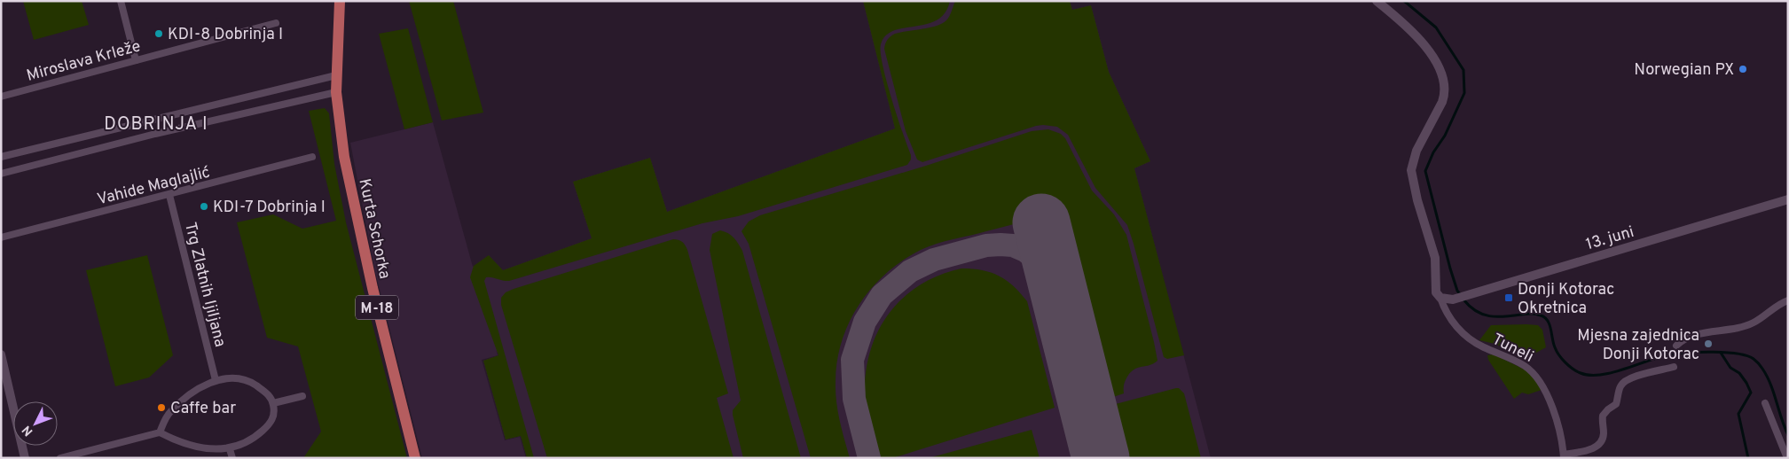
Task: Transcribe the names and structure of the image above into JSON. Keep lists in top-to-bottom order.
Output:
{
  "streets": {
    "main road": ["Kurta Schorka", "M-18"],
    "street": [
      "Miroslava Krleže",
      "Vahide Maglajlić",
      "13. juni",
      "Trg Zlatnih ljiljana",
      "Tuneli"
    ]
  },
  "crossings": [
    ["Vahide Maglajlić", "Trg Zlatnih ljiljana"],
    ["13. juni", "Tuneli"]
  ],
  "districts": ["DOBRINJA I"],
  "places": {
    "other": [
      "KDI-8 Dobrinja I",
      "Norwegian PX",
      "KDI-7 Dobrinja I",
      "Mjesna zajednica Donji Kotorac",
      "Caffe bar"
    ],
    "transit": ["Donji Kotorac Okretnica"]
  },
  "north": "bottom left"
}
